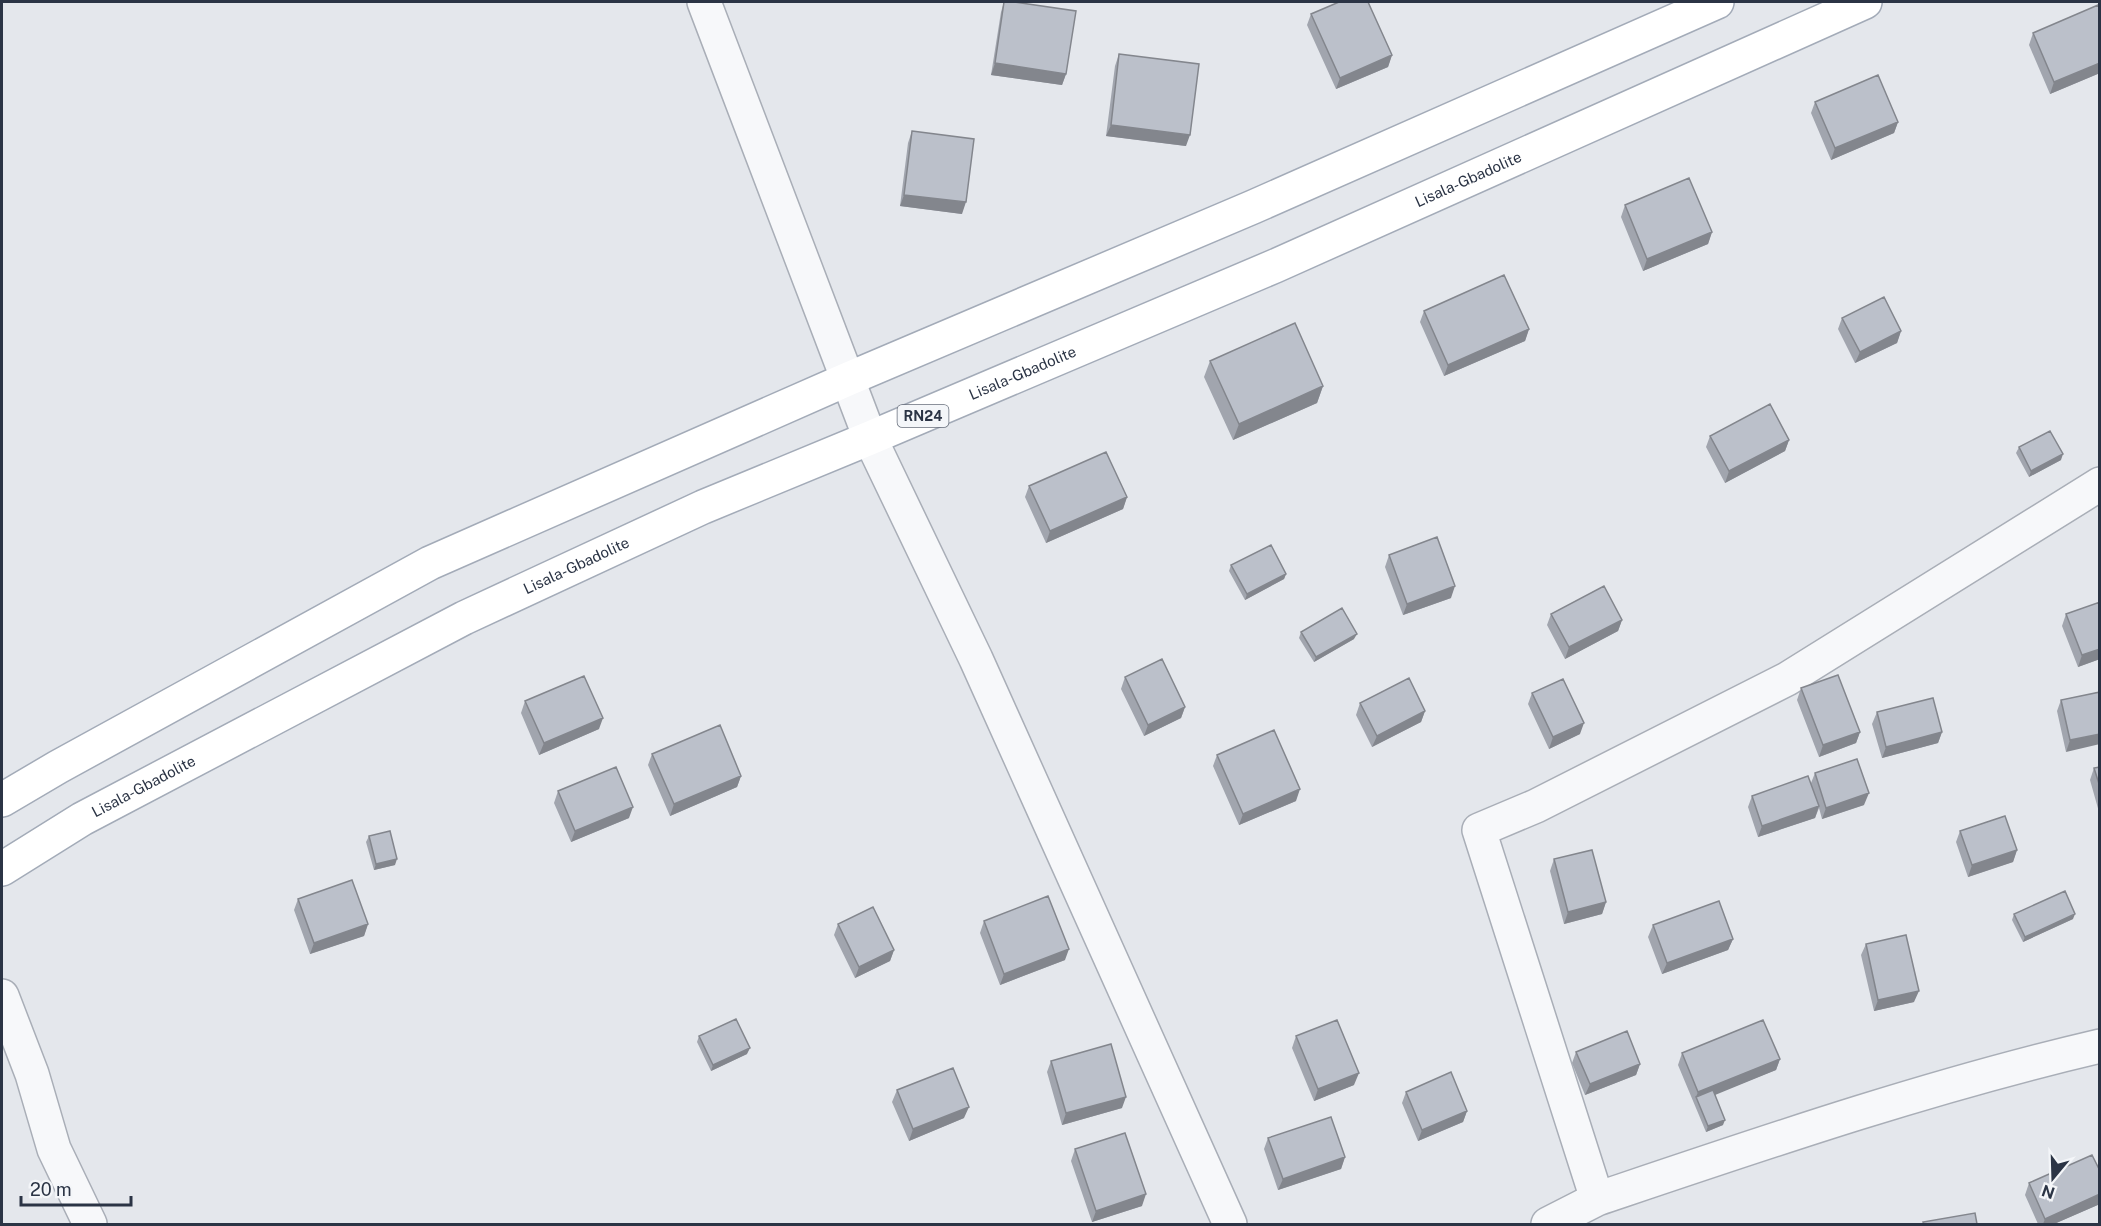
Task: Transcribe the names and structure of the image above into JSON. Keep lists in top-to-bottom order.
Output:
{
  "streets": {
    "main road": ["Lisala-Gbadolite", "RN24"]
  },
  "scale_bar": "20 m",
  "north": "bottom"
}
